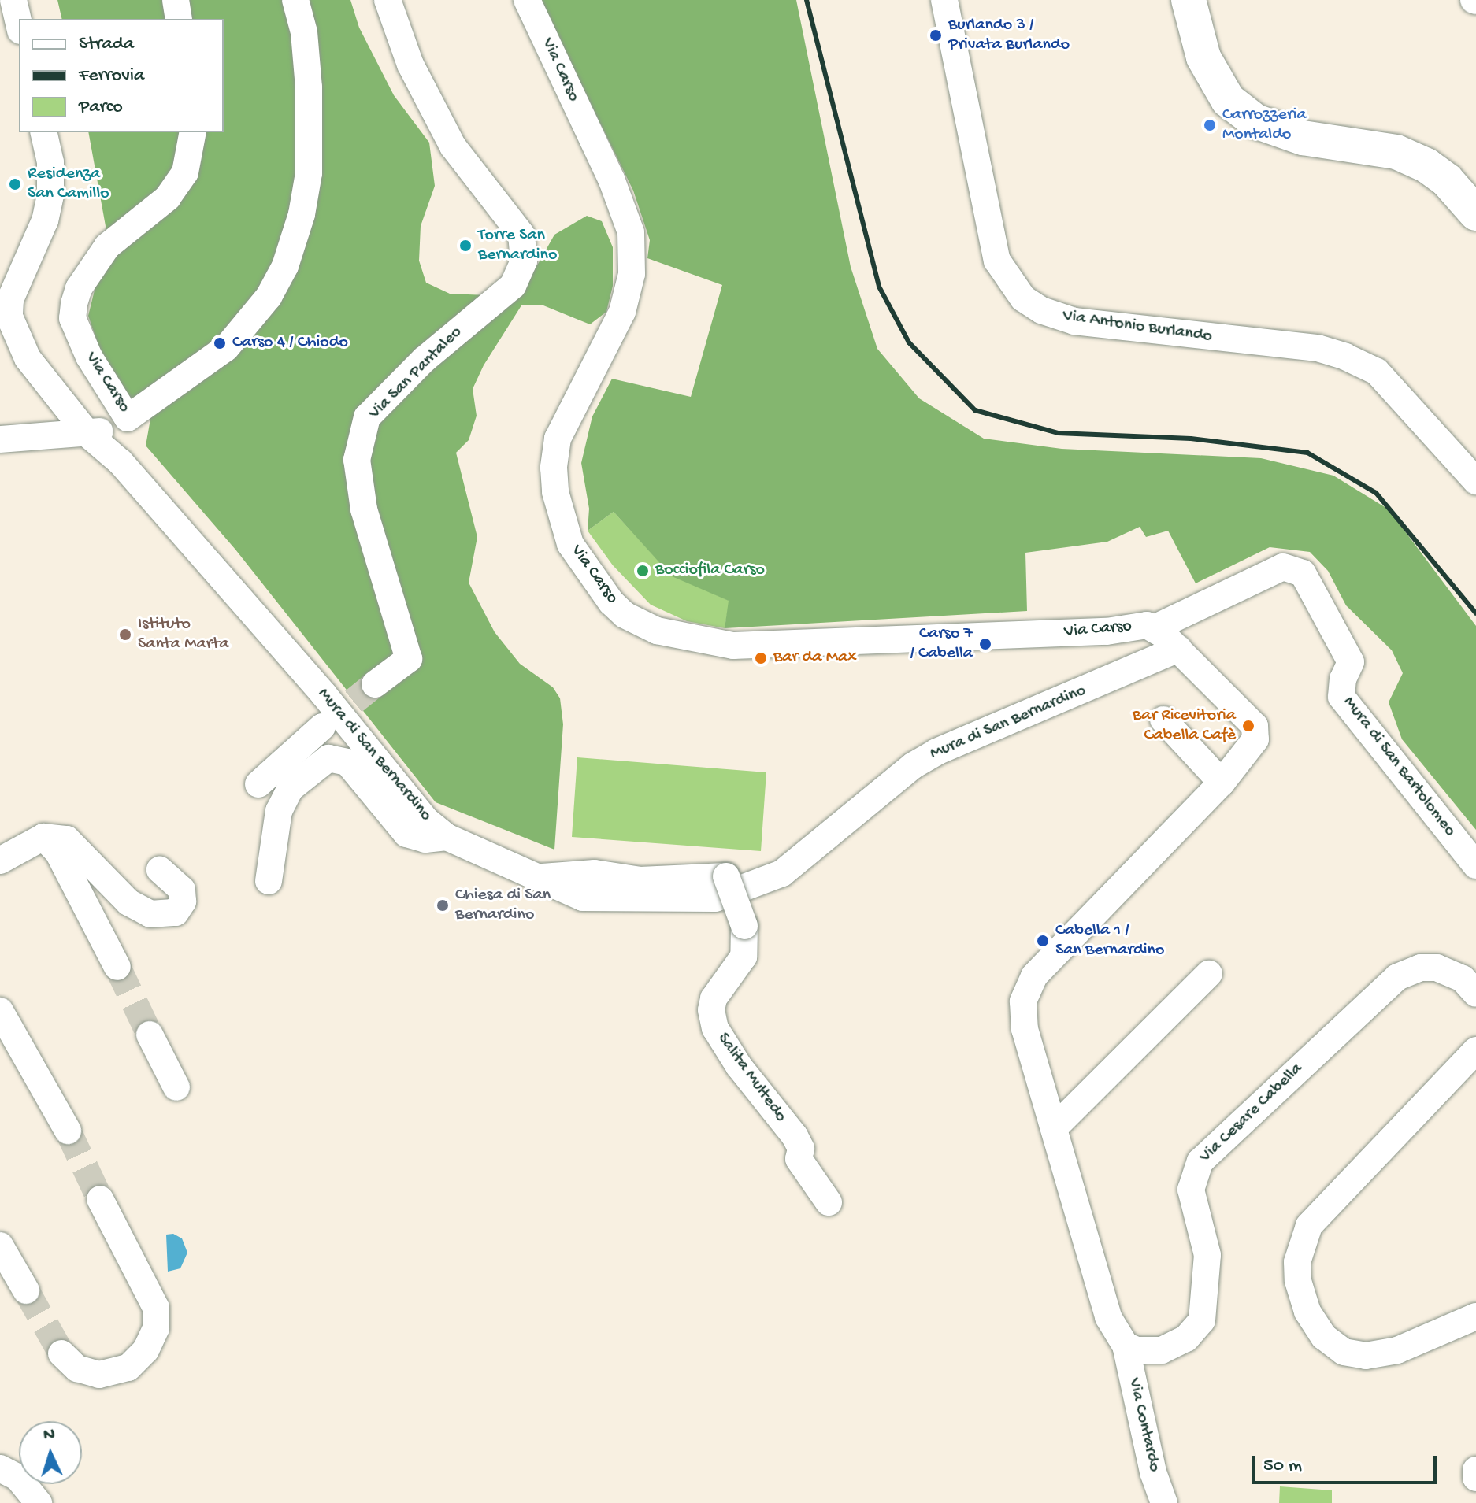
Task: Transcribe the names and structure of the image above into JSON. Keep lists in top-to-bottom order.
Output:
{
  "streets": {
    "street": [
      "Via Carso",
      "Via Antonio Burlando",
      "Via San Pantaleo",
      "Mura di San Bernardino",
      "Mura di San Bartolomeo",
      "Salita Multedo",
      "Via Cesare Cabella",
      "Via Contardo"
    ]
  },
  "crossings": [
    ["Via Carso", "Mura di San Bartolomeo"],
    ["Mura di San Bernardino", "Salita Multedo"],
    ["Via Cesare Cabella", "Via Contardo"]
  ],
  "places": [
    "Burlando 3 / Privata Burlando",
    "Carrozzeria Montaldo",
    "Residenza San Camillo",
    "Torre San Bernardino",
    "Carso 4 / Chiodo",
    "Bocciofila Carso",
    "Istituto Santa Marta",
    "Carso 7 / Cabella",
    "Bar da Max",
    "Bar Ricevitoria Cabella Cafè",
    "Chiesa di San Bernardino",
    "Cabella 1 / San Bernardino"
  ],
  "legend": ["Strada", "Ferrovia", "Parco"],
  "scale_bar": "50 m",
  "north": "top"
}
